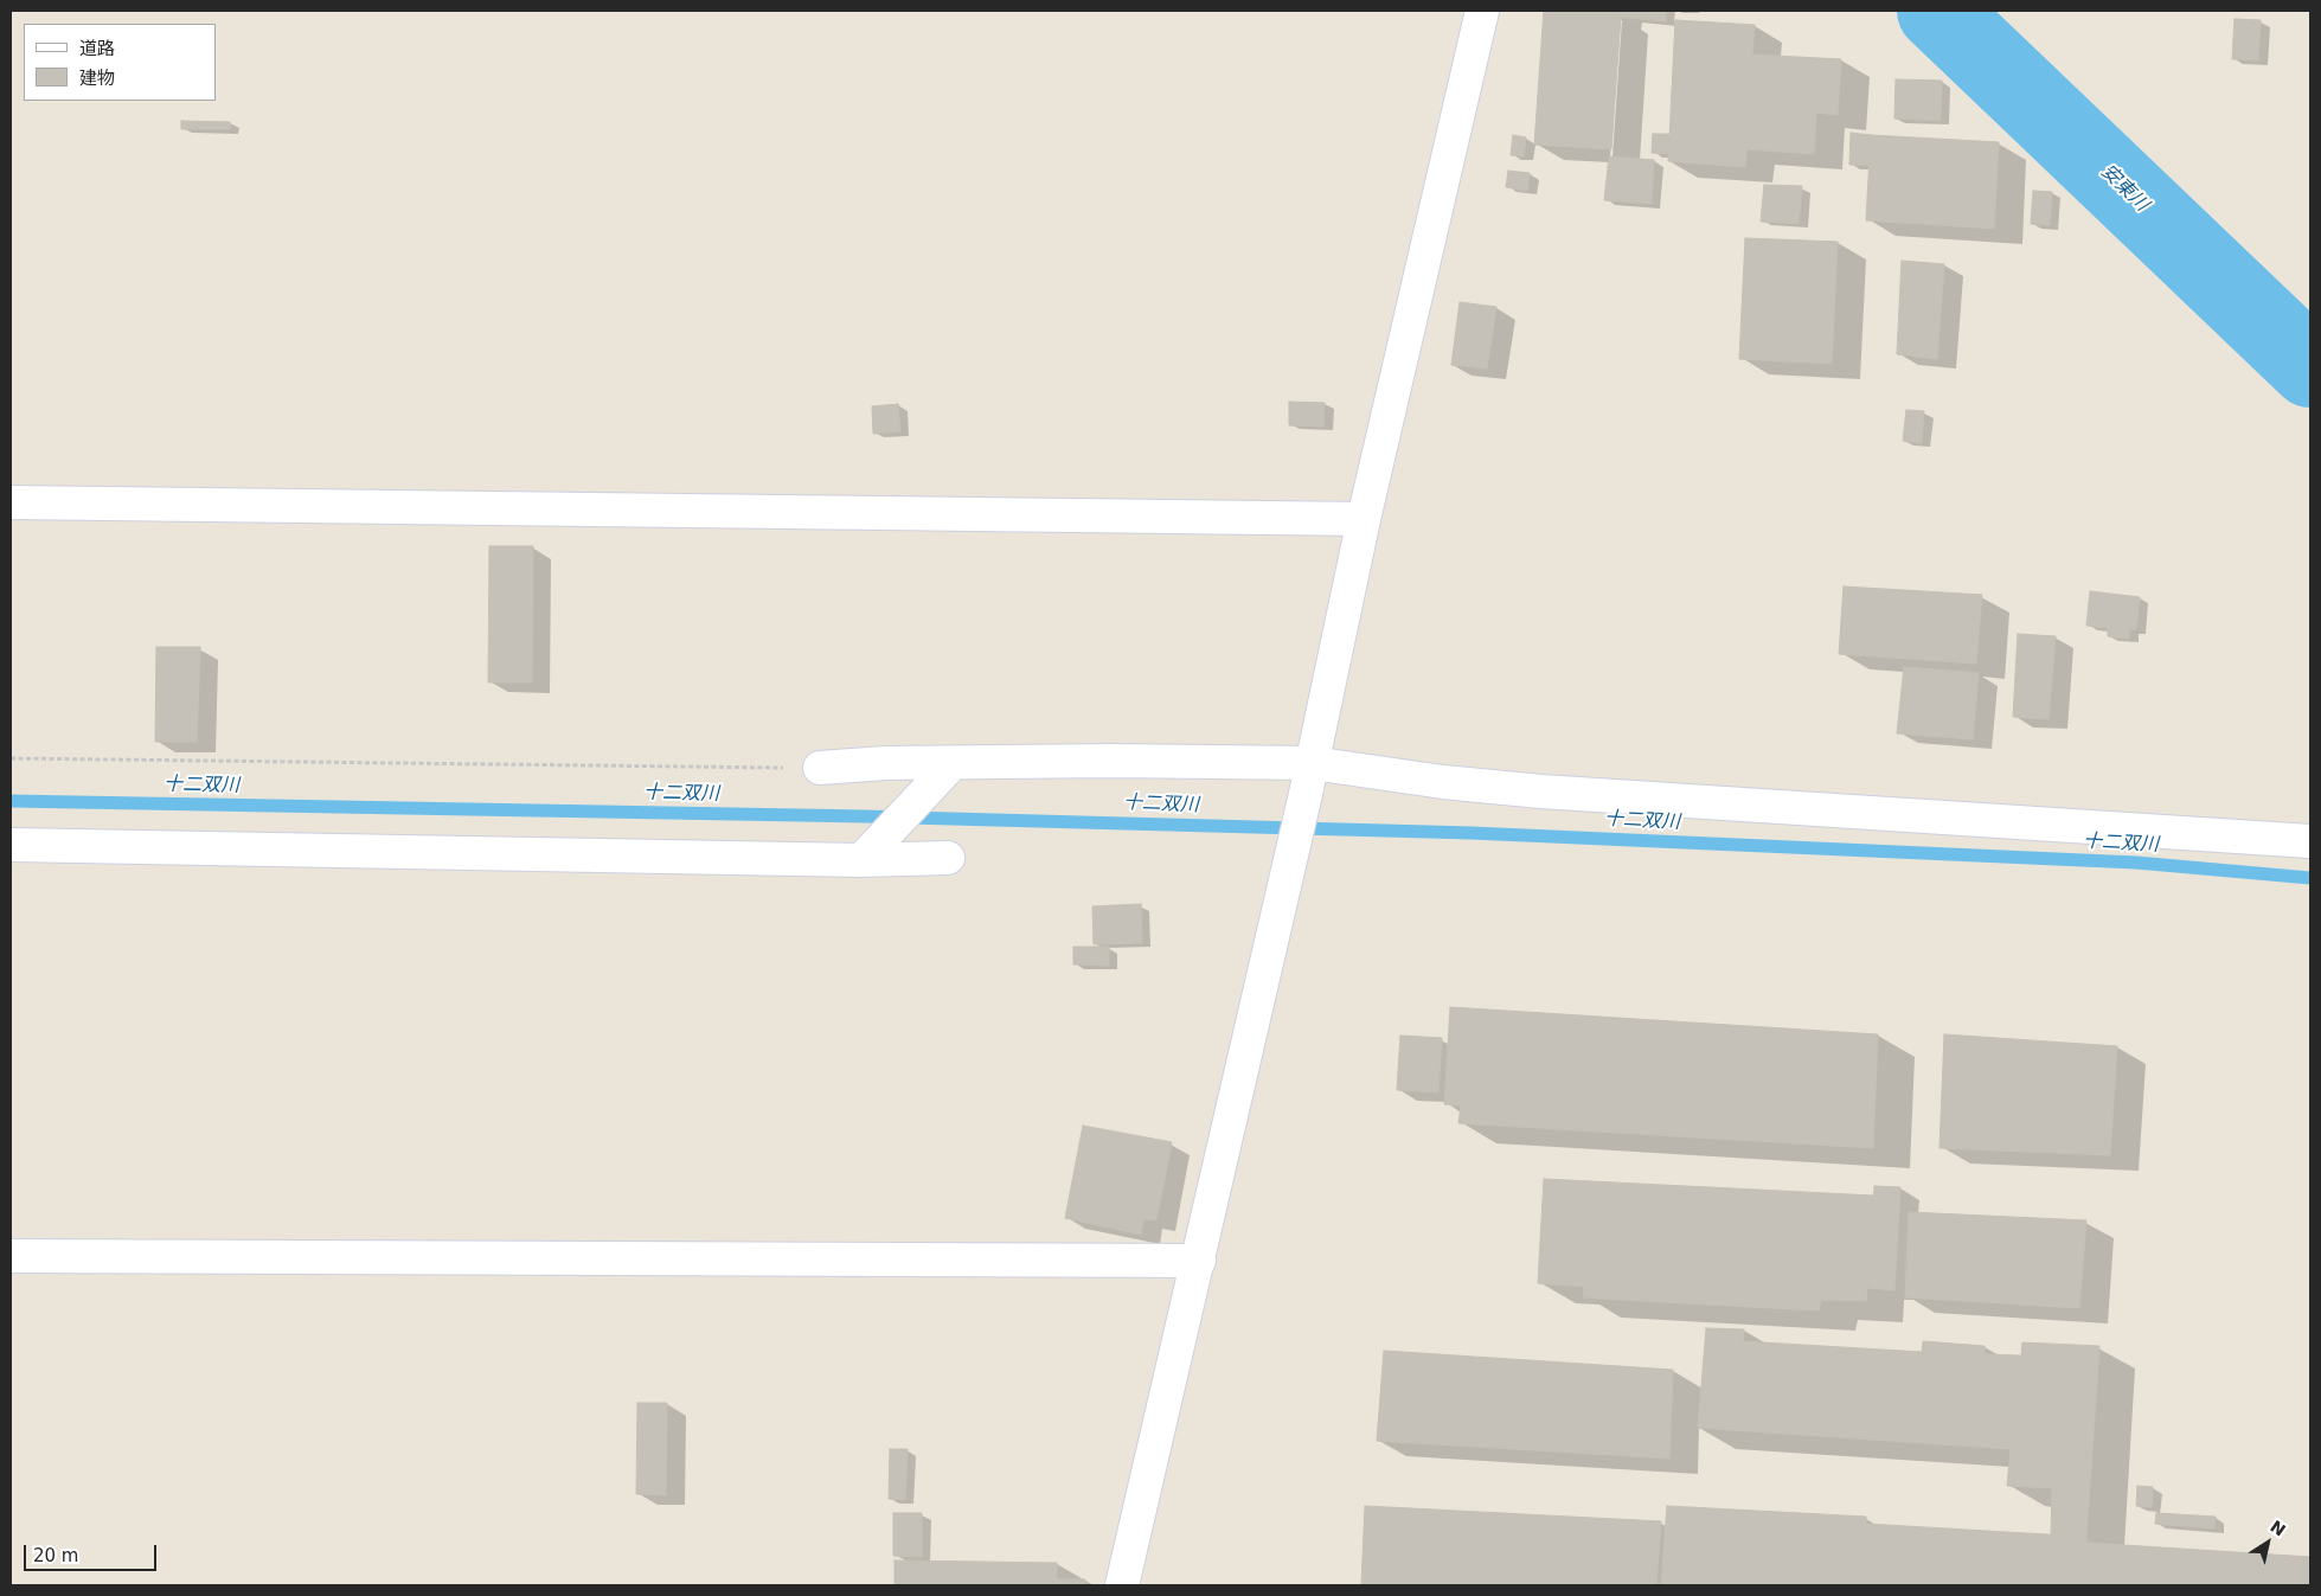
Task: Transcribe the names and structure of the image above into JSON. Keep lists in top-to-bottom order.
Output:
{
  "water": ["安東川", "十二双川"],
  "legend": ["道路", "建物"],
  "scale_bar": "20 m",
  "north": "top right"
}
